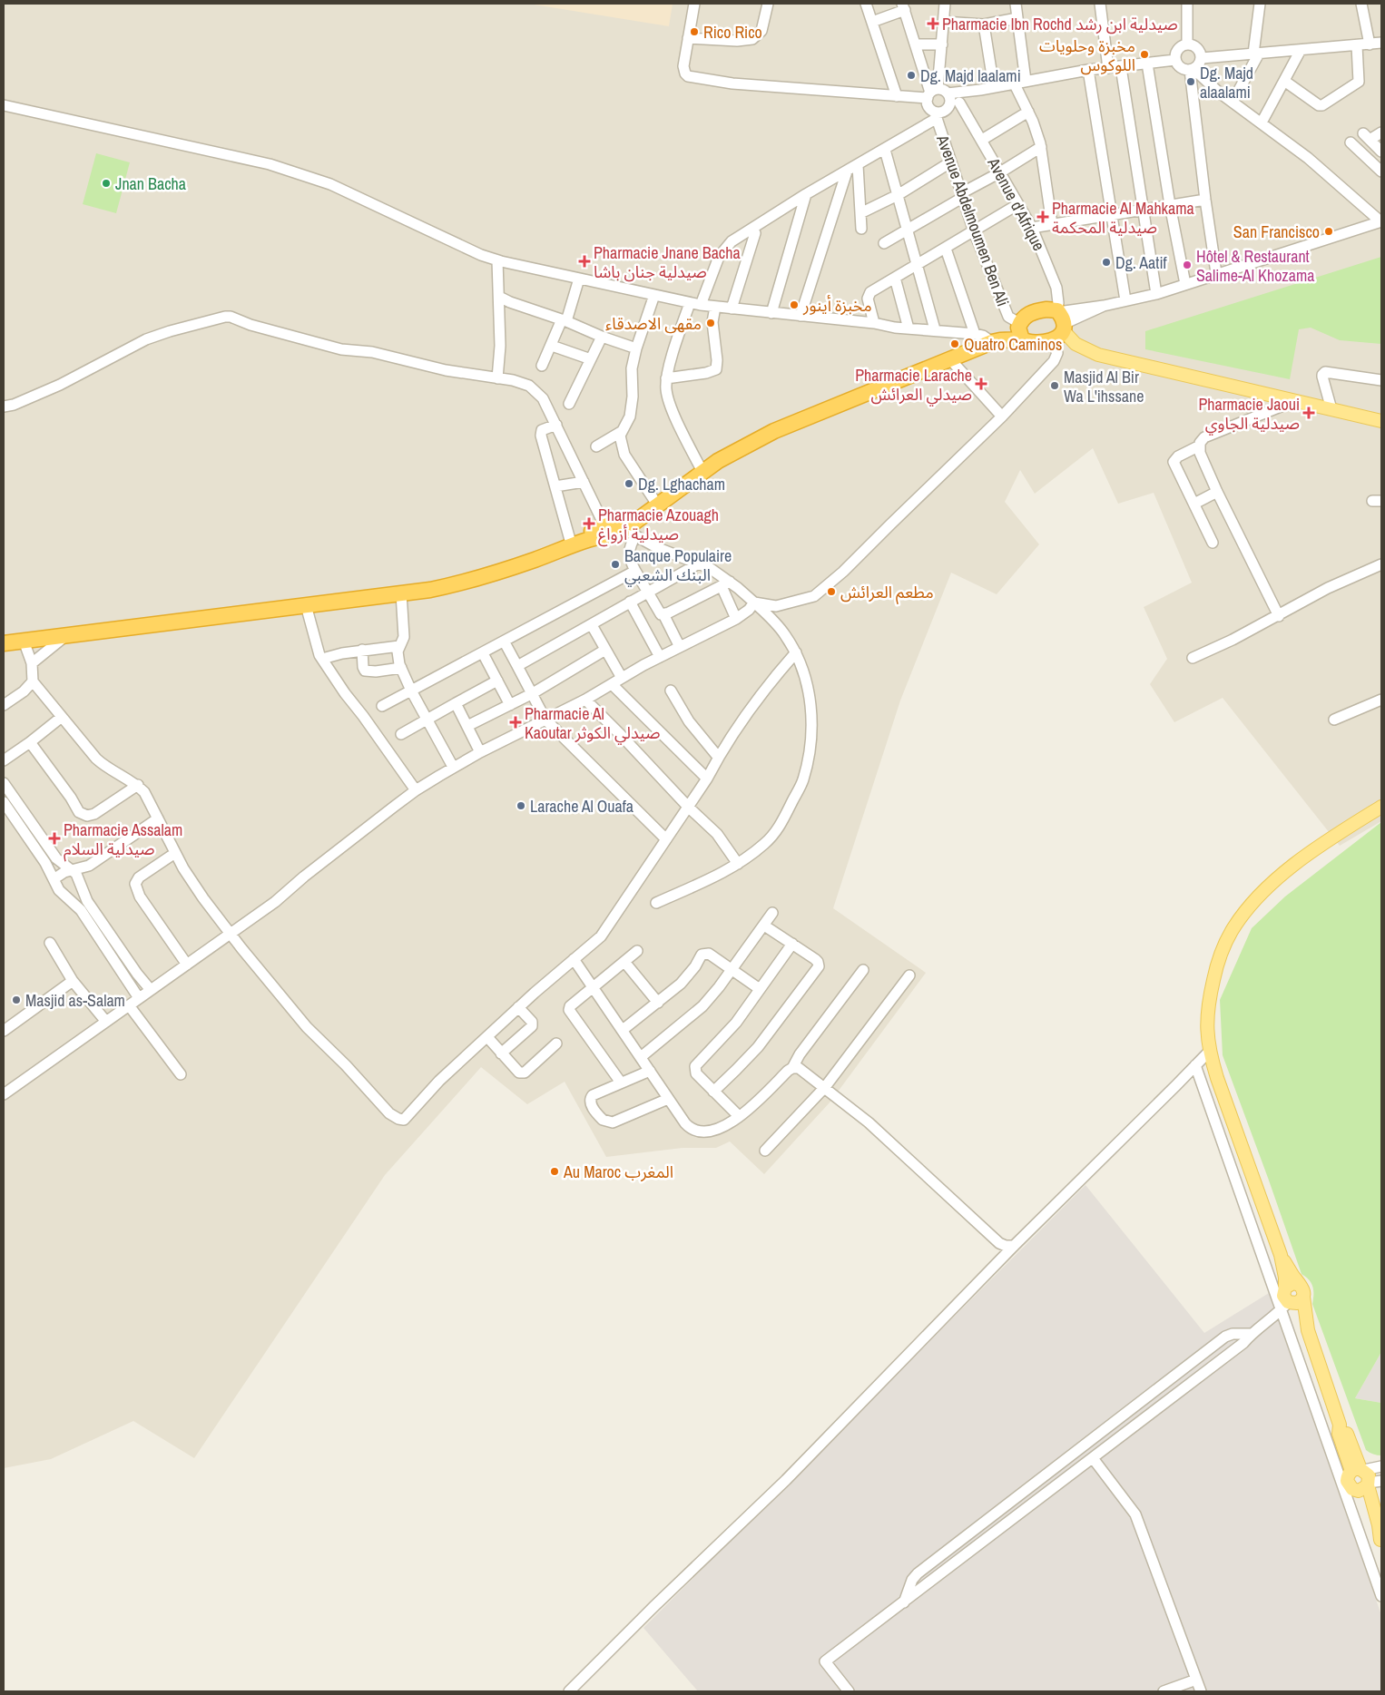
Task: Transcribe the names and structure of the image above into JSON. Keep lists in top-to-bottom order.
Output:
{
  "streets": {
    "street": ["Avenue d'Afrique", "Avenue Abdelmoumen Ben Ali"]
  },
  "crossings": [
    ["Avenue d'Afrique", "Avenue Abdelmoumen Ben Ali"]
  ],
  "places": {
    "health": [
      "Pharmacie Ibn Rochd صيدلية ابن رشد",
      "Pharmacie Al Mahkama صيدلية المحكمة",
      "Pharmacie Jnane Bacha صيدلية جنان باشا",
      "Pharmacie Larache صيدلي العرائش",
      "Pharmacie Jaoui صيدلية الجاوي",
      "Pharmacie Azouagh صيدلية أزواغ",
      "Pharmacie Al Kaoutar صيدلي الكوثر",
      "Pharmacie Assalam صيدلية السلام"
    ],
    "other": [
      "Rico Rico",
      "مخبزة وحلويات اللوكوس",
      "Dg. Majd laalami",
      "Dg. Majd alaalami",
      "Jnan Bacha",
      "San Francisco",
      "Dg. Aatif",
      "Hôtel & Restaurant Salime-Al Khozama",
      "مخبزة أينور",
      "مقهى الاصدقاء",
      "Quatro Caminos",
      "Masjid Al Bir Wa L'ihssane",
      "Dg. Lghacham",
      "Banque Populaire البنك الشعبي",
      "مطعم العرائش",
      "Larache Al Ouafa",
      "Masjid as-Salam",
      "Au Maroc المغرب"
    ]
  }
}
